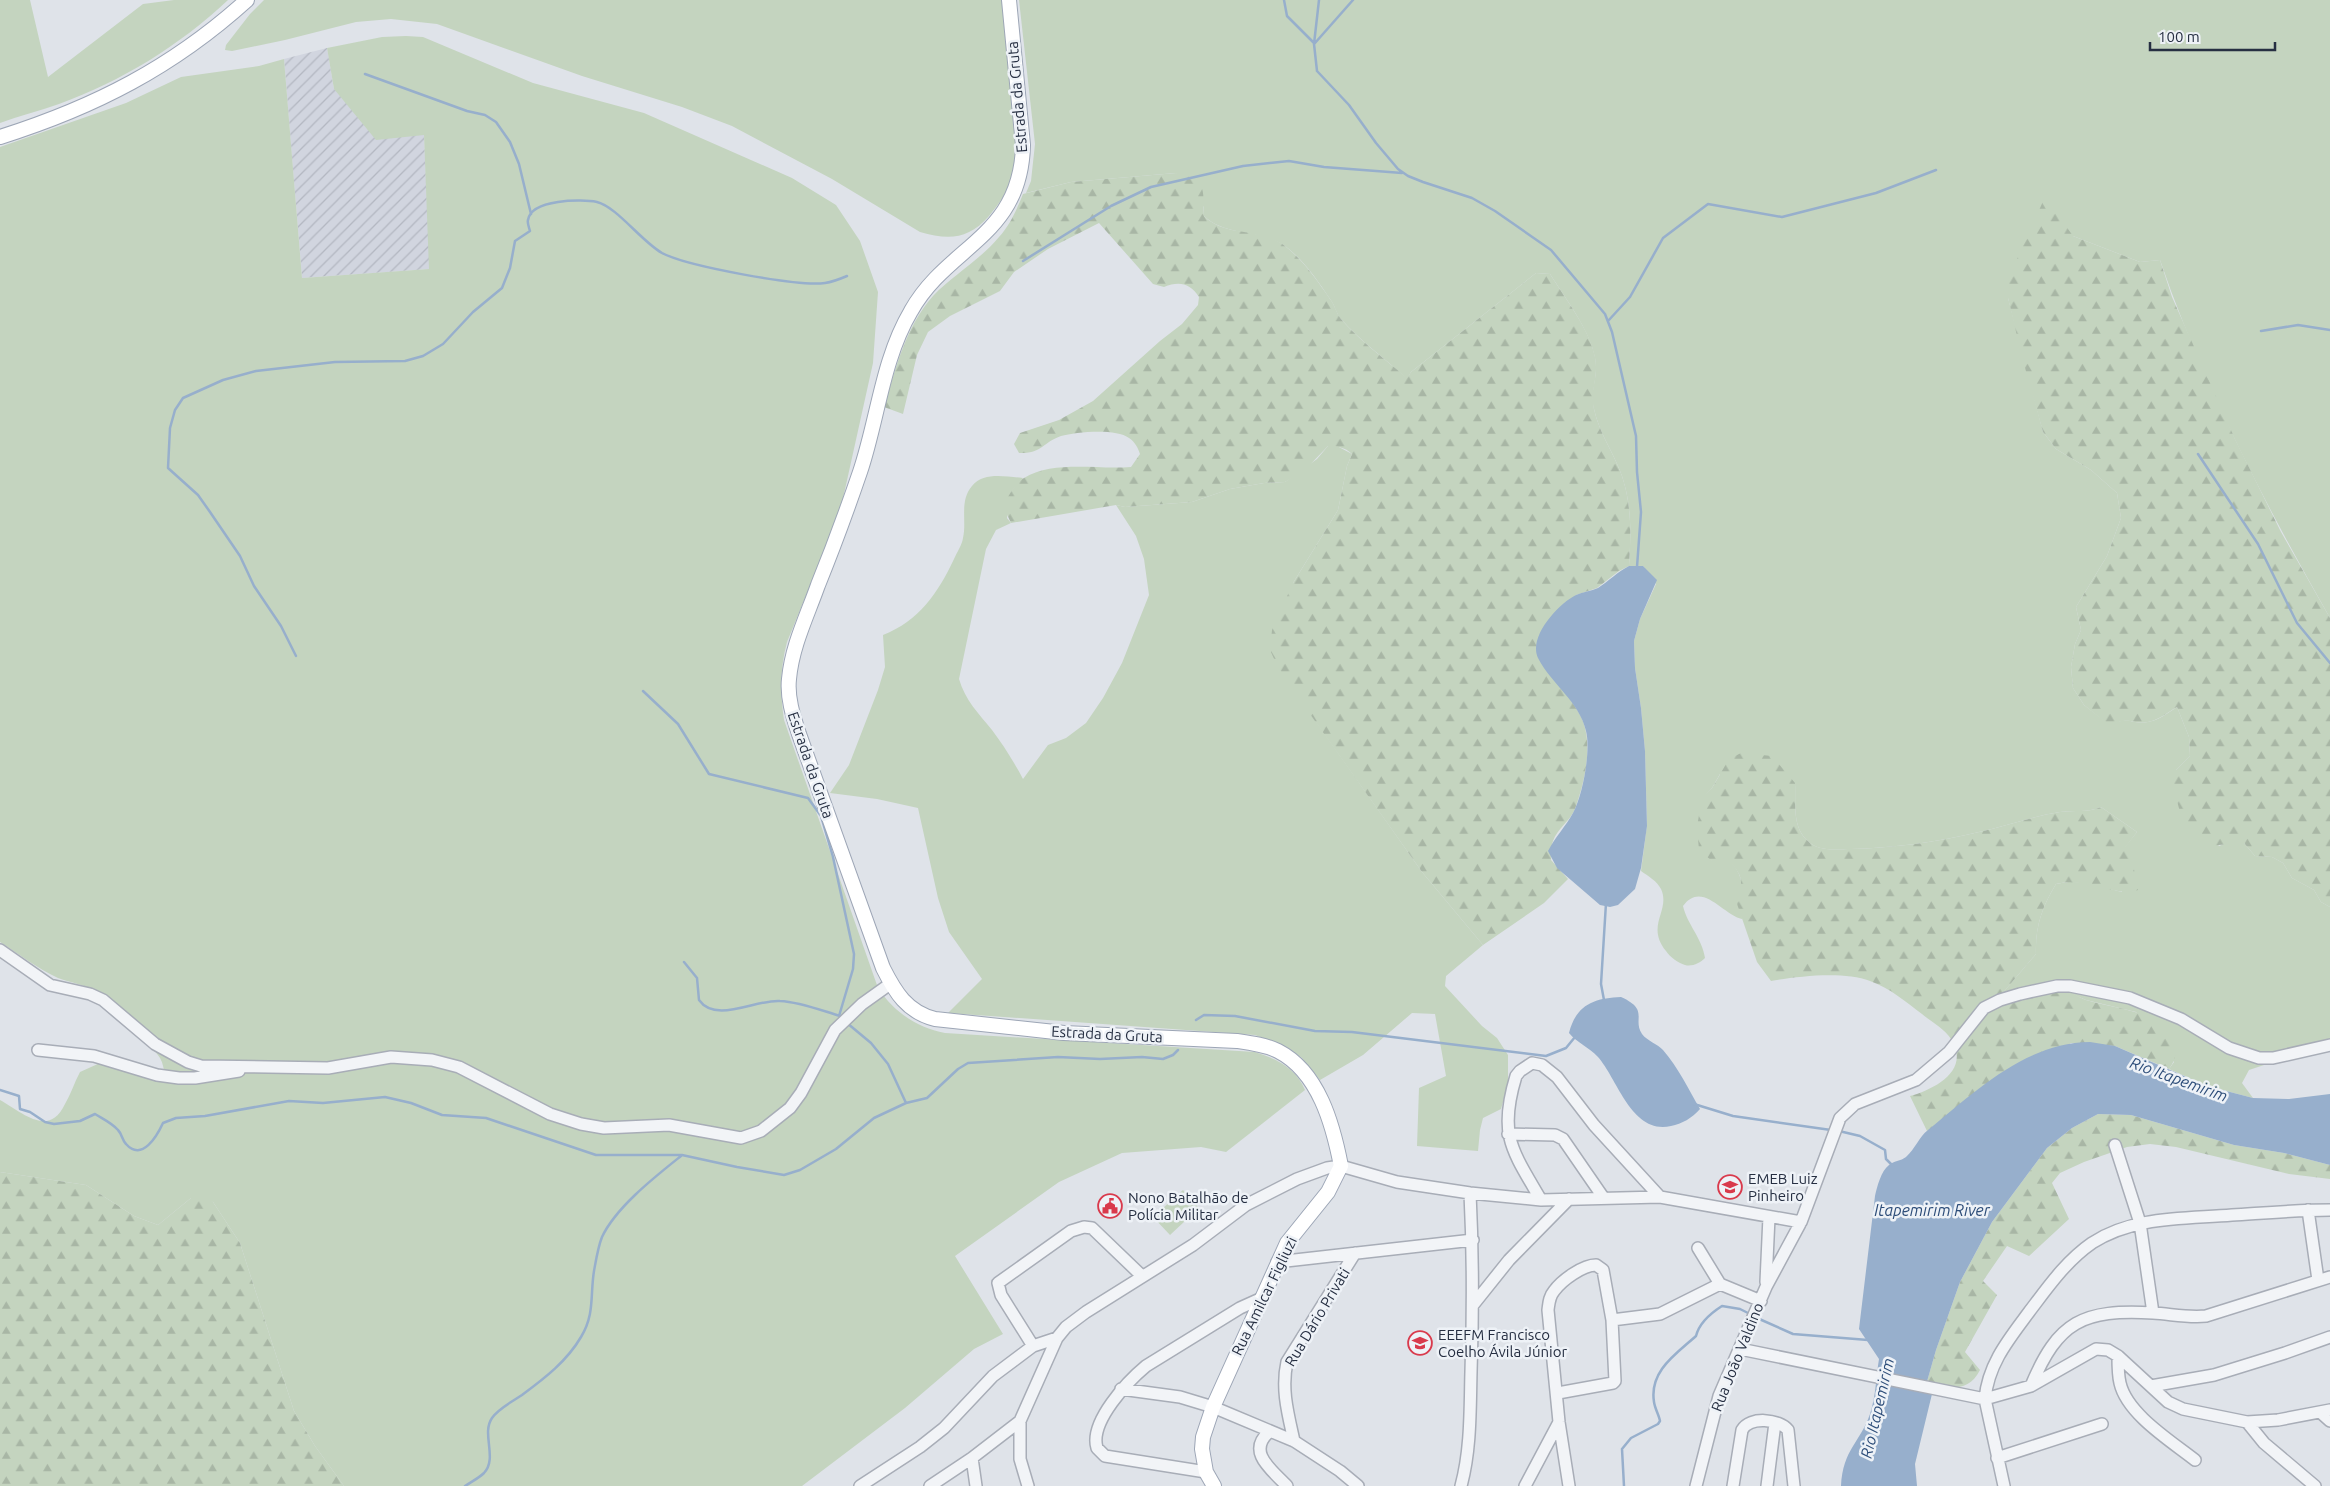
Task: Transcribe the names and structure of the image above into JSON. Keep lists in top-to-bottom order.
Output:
{
  "streets": {
    "main road": ["Estrada da Gruta", "Rua Amilcar Figliuzi"],
    "street": ["Rua Dário Privati", "Rua João Valdino"]
  },
  "crossings": [
    ["Estrada da Gruta", "Rua Amilcar Figliuzi"]
  ],
  "water": ["Rio Itapemirim", "Itapemirim River"],
  "places": {
    "school or university": ["EMEB Luiz Pinheiro", "EEEFM Francisco Coelho Ávila Júnior"],
    "public building": ["Nono Batalhão de Polícia Militar"]
  },
  "scale_bar": "100 m"
}
